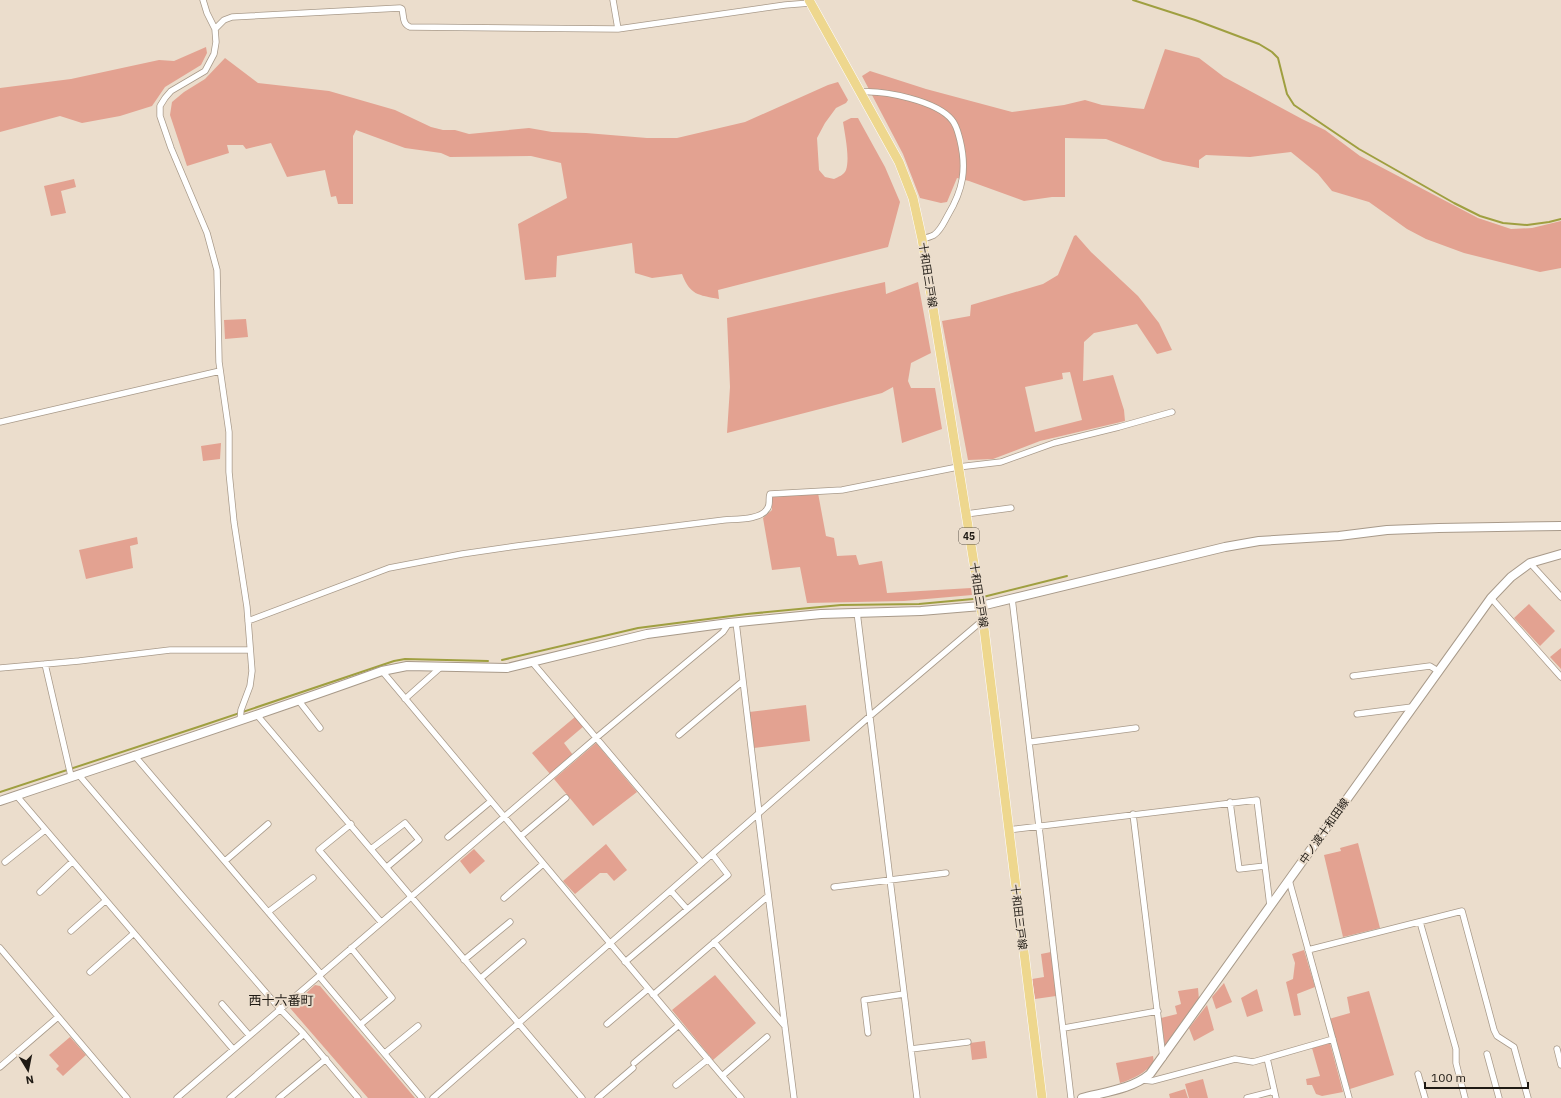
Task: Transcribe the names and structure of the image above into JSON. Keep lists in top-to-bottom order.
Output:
{
  "streets": {
    "main road": ["十和田三戸線", "45"],
    "street": ["中ノ渡十和田線"]
  },
  "districts": ["西十六番町"],
  "scale_bar": "100 m",
  "north": "bottom"
}
